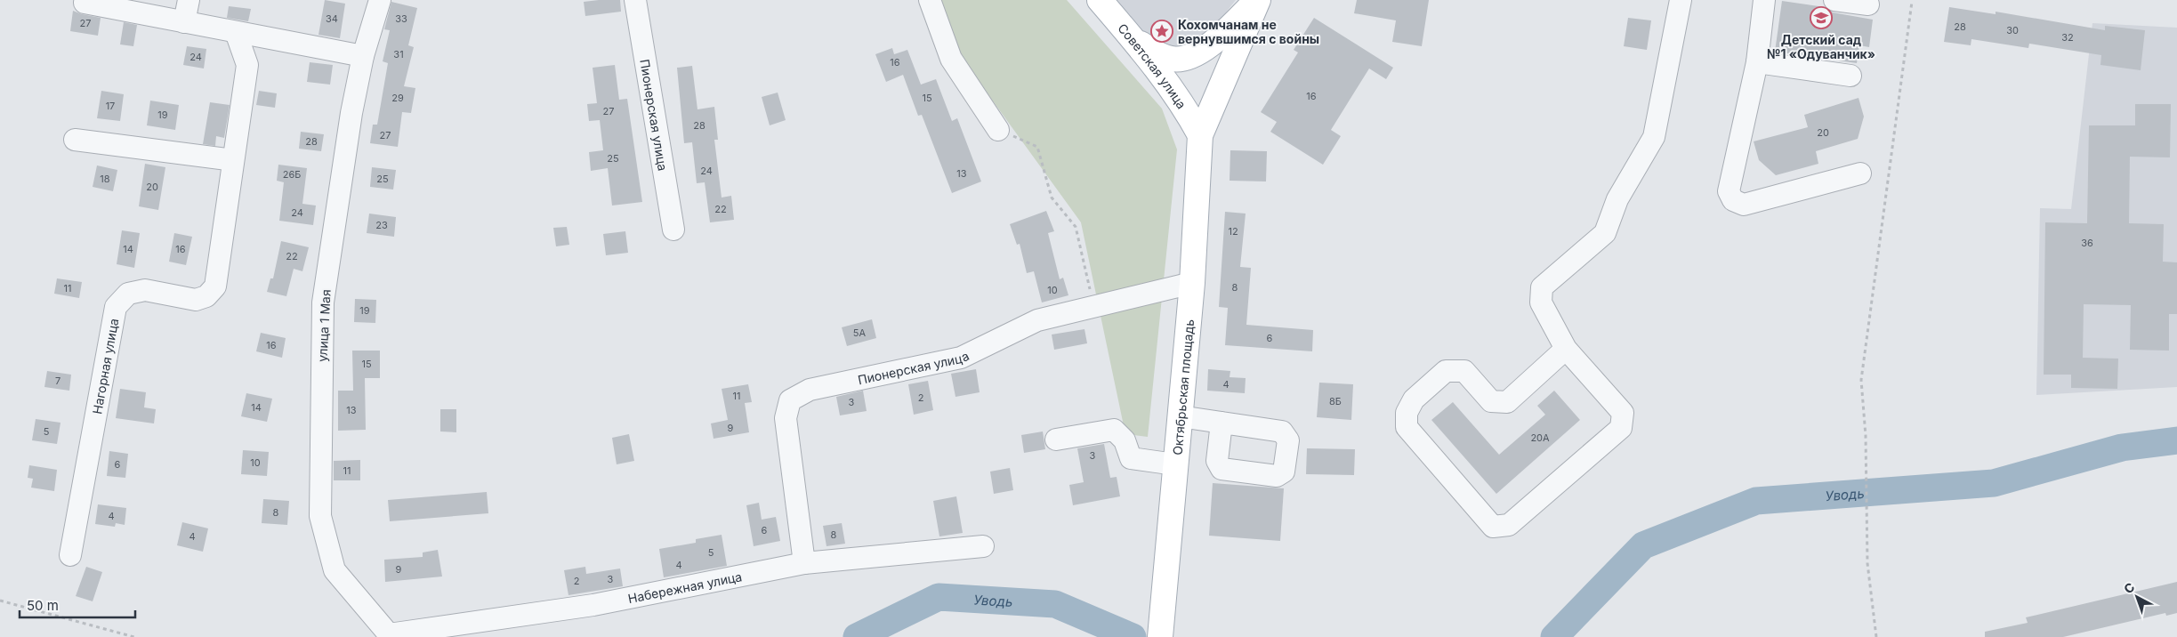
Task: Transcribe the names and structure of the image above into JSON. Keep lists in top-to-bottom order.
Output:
{
  "streets": {
    "main road": ["Советская улица", "Октябрьская площадь"],
    "street": [
      "Пионерская улица",
      "улица 1 Мая",
      "Нагорная улица",
      "Набережная улица"
    ]
  },
  "crossings": [
    ["Советская улица", "Октябрьская площадь"],
    ["Пионерская улица", "Октябрьская площадь"],
    ["Пионерская улица", "Набережная улица"],
    ["улица 1 Мая", "Набережная улица"]
  ],
  "water": ["Уводь"],
  "places": {
    "school or university": ["Детский сад №1 «Одуванчик»"],
    "place": ["Кохомчанам не вернувшимся с войны"]
  },
  "house_numbers": [
    "34",
    "33",
    "27",
    "28",
    "30",
    "32",
    "31",
    "24",
    "16",
    "16",
    "29",
    "15",
    "17",
    "27",
    "19",
    "28",
    "20",
    "27",
    "28",
    "25",
    "24",
    "13",
    "26Б",
    "18",
    "25",
    "20",
    "22",
    "24",
    "23",
    "12",
    "36",
    "14",
    "16",
    "22",
    "8",
    "11",
    "10",
    "19",
    "5А",
    "6",
    "16",
    "15",
    "7",
    "4",
    "11",
    "2",
    "8Б",
    "3",
    "14",
    "13",
    "9",
    "5",
    "20А",
    "3",
    "10",
    "6",
    "11",
    "8",
    "4",
    "6",
    "8",
    "4",
    "5",
    "4",
    "9",
    "3",
    "2"
  ],
  "scale_bar": "50 m",
  "north": "top left"
}
